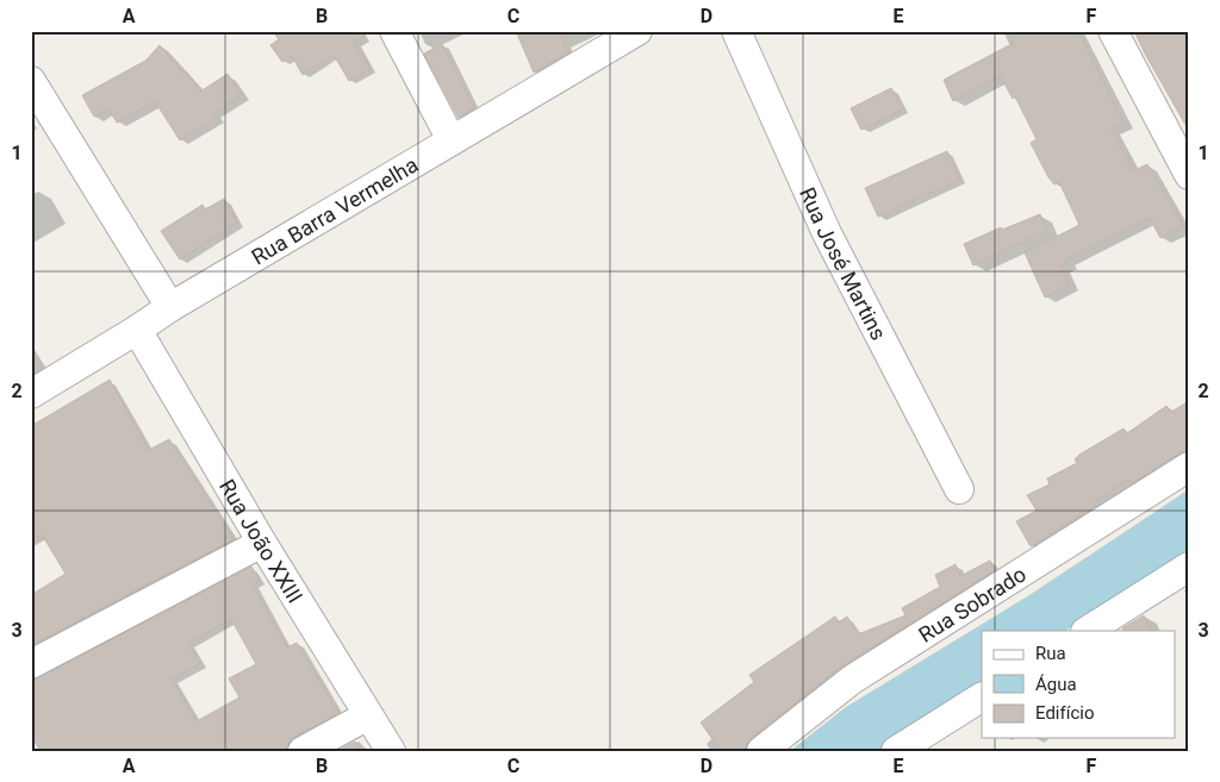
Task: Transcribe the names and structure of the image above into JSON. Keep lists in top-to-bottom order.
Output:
{
  "streets": {
    "street": [
      "Rua Barra Vermelha",
      "Rua José Martins",
      "Rua João XXIII",
      "Rua Sobrado"
    ]
  },
  "crossings": [
    ["Rua Barra Vermelha", "Rua João XXIII"]
  ],
  "legend": ["Rua", "Água", "Edifício"],
  "grid": {
    "columns": [
      "A",
      "B",
      "C",
      "D",
      "E",
      "F"
    ],
    "rows": ["1", "2", "3"]
  }
}
